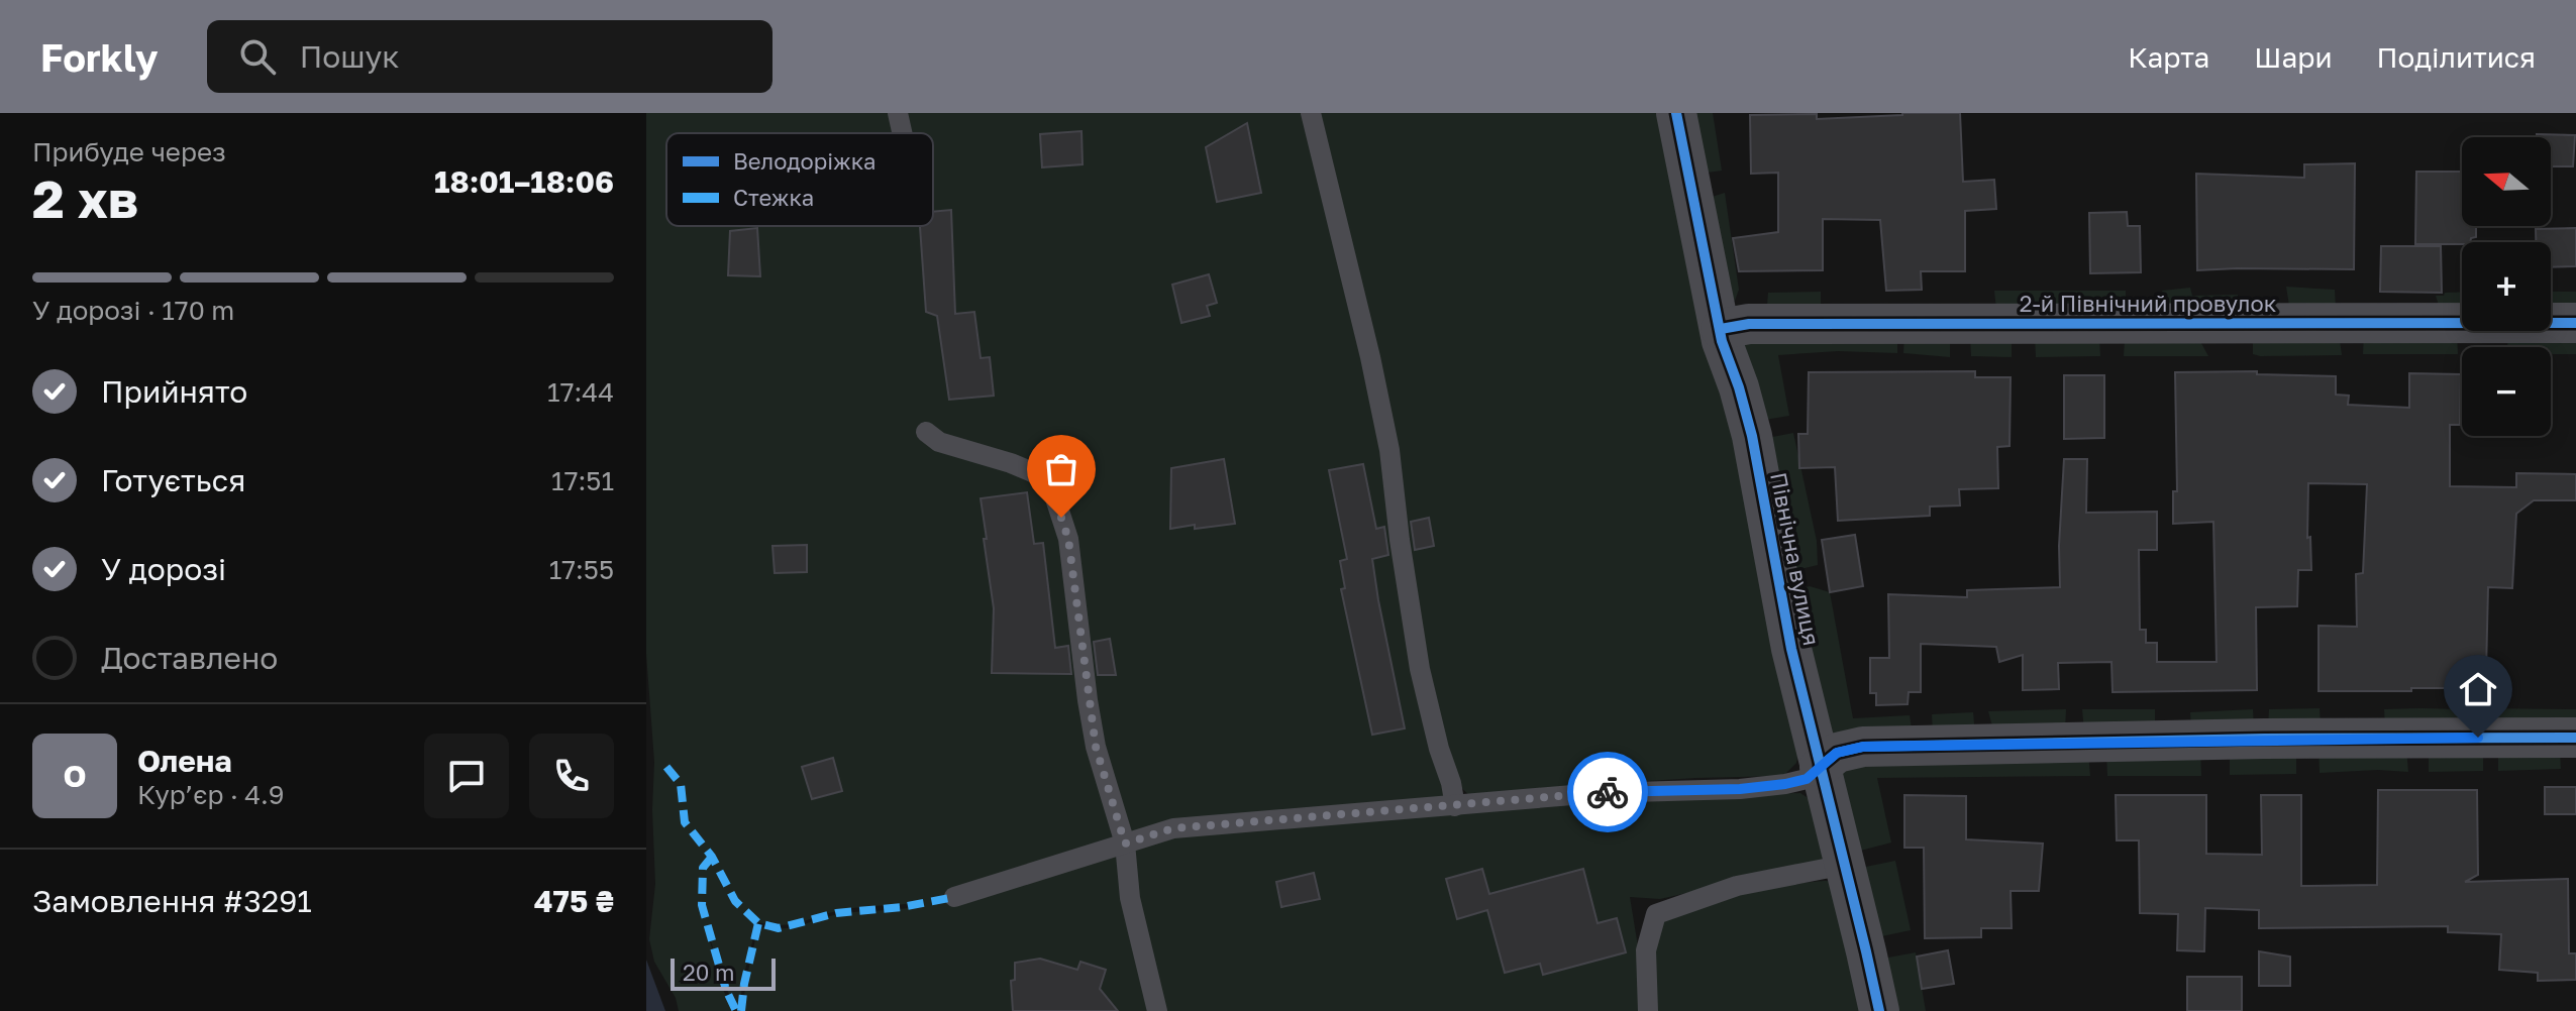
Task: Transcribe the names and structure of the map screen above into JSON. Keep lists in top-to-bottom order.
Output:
{
  "streets": {
    "street": ["2-й Північний провулок", "Північна вулиця"]
  },
  "crossings": [
    ["2-й Північний провулок", "Північна вулиця"]
  ],
  "legend": ["Велодоріжка", "Стежка"],
  "scale_bar": "20 m",
  "north": "left",
  "page": {
    "header": "Forkly",
    "search": "Пошук",
    "nav": ["Карта", "Шари", "Поділитися"],
    "heading": ["2 хв", "Прибуде через", "18:01–18:06"],
    "panel": [
      "Олена",
      "Кур’єр · 4.9",
      "Замовлення #3291",
      "475 ₴"
    ],
    "map_buttons": ["+", "−"],
    "bar": "У дорозі · 170 m",
    "list": [
      ["Прийнято", "17:44"],
      ["Готується", "17:51"],
      ["У дорозі", "17:55"],
      "Доставлено"
    ],
    "round": "О",
    "scale": "20 m"
  }
}
